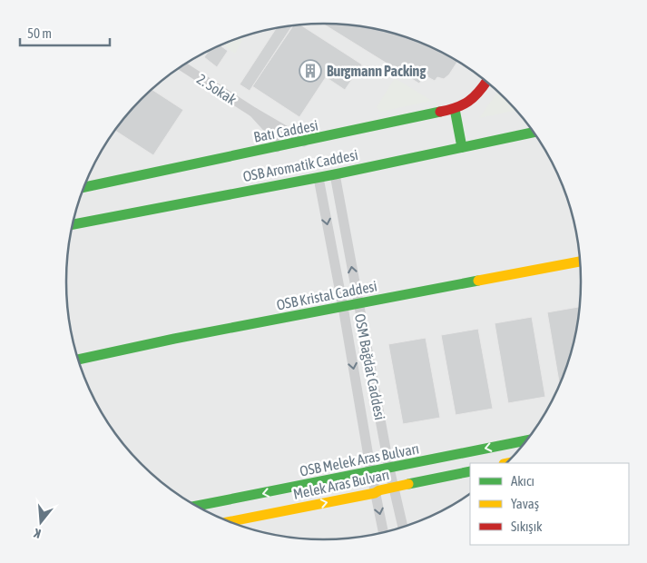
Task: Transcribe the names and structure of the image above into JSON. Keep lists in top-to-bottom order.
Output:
{
  "streets": {
    "street": [
      "2. Sokak",
      "Batı Caddesi",
      "OSB Aromatik Caddesi",
      "OSB Kristal Caddesi",
      "OSM Bağdat Caddesi",
      "OSB Melek Aras Bulvarı",
      "Melek Aras Bulvarı"
    ]
  },
  "crossings": [
    ["2. Sokak", "Batı Caddesi"],
    ["OSB Aromatik Caddesi", "OSM Bağdat Caddesi"],
    ["OSB Kristal Caddesi", "OSM Bağdat Caddesi"],
    ["OSM Bağdat Caddesi", "OSB Melek Aras Bulvarı"],
    ["OSM Bağdat Caddesi", "Melek Aras Bulvarı"]
  ],
  "one_way": ["OSB Melek Aras Bulvarı", "Melek Aras Bulvarı"],
  "places": {
    "building": ["Burgmann Packing"]
  },
  "legend": ["Akıcı", "Yavaş", "Sıkışık"],
  "scale_bar": "50 m",
  "north": "bottom"
}
